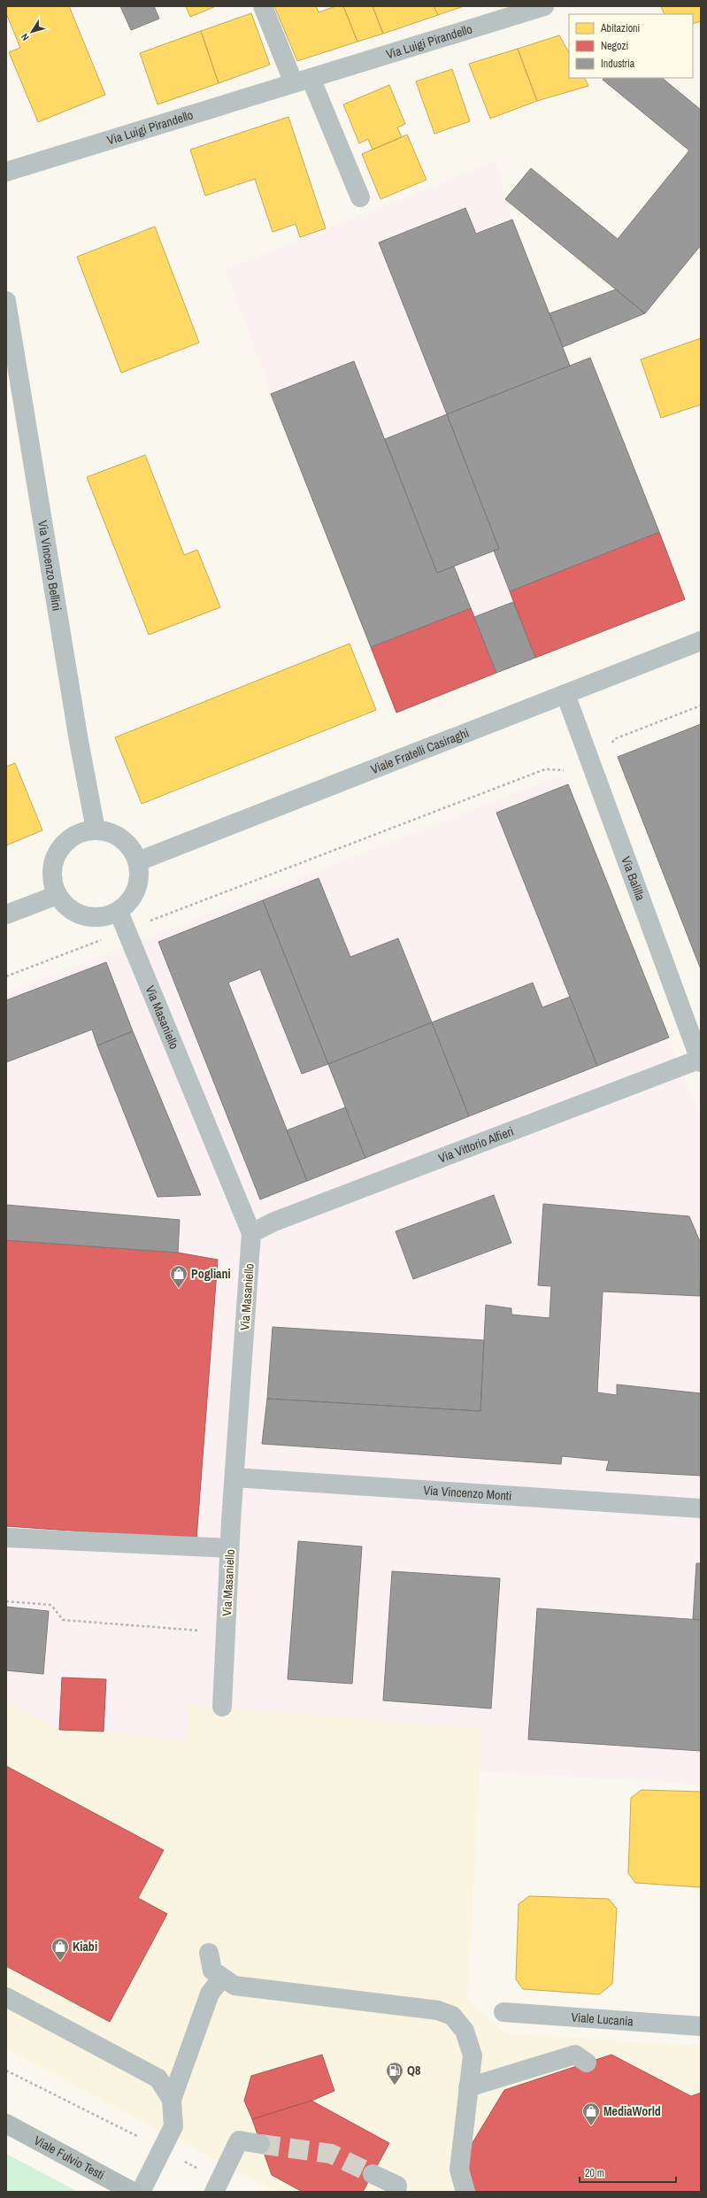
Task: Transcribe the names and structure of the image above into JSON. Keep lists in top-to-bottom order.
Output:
{
  "streets": {
    "highway": ["Viale Fulvio Testi"],
    "street": [
      "Via Luigi Pirandello",
      "Via Vincenzo Bellini",
      "Viale Fratelli Casiraghi",
      "Via Balilla",
      "Via Masaniello",
      "Via Vittorio Alfieri",
      "Via Vincenzo Monti",
      "Viale Lucania"
    ]
  },
  "crossings": [
    ["Via Vincenzo Bellini", "Viale Fratelli Casiraghi"],
    ["Via Vincenzo Bellini", "Via Masaniello"],
    ["Viale Fratelli Casiraghi", "Via Balilla"],
    ["Viale Fratelli Casiraghi", "Via Masaniello"],
    ["Via Balilla", "Via Vittorio Alfieri"],
    ["Via Masaniello", "Via Vittorio Alfieri"],
    ["Via Masaniello", "Via Vincenzo Monti"]
  ],
  "places": {
    "shop": ["Pogliani", "Kiabi", "MediaWorld"],
    "fuel station": ["Q8"]
  },
  "legend": ["Abitazioni", "Negozi", "Industria"],
  "scale_bar": "20 m",
  "north": "bottom left"
}
